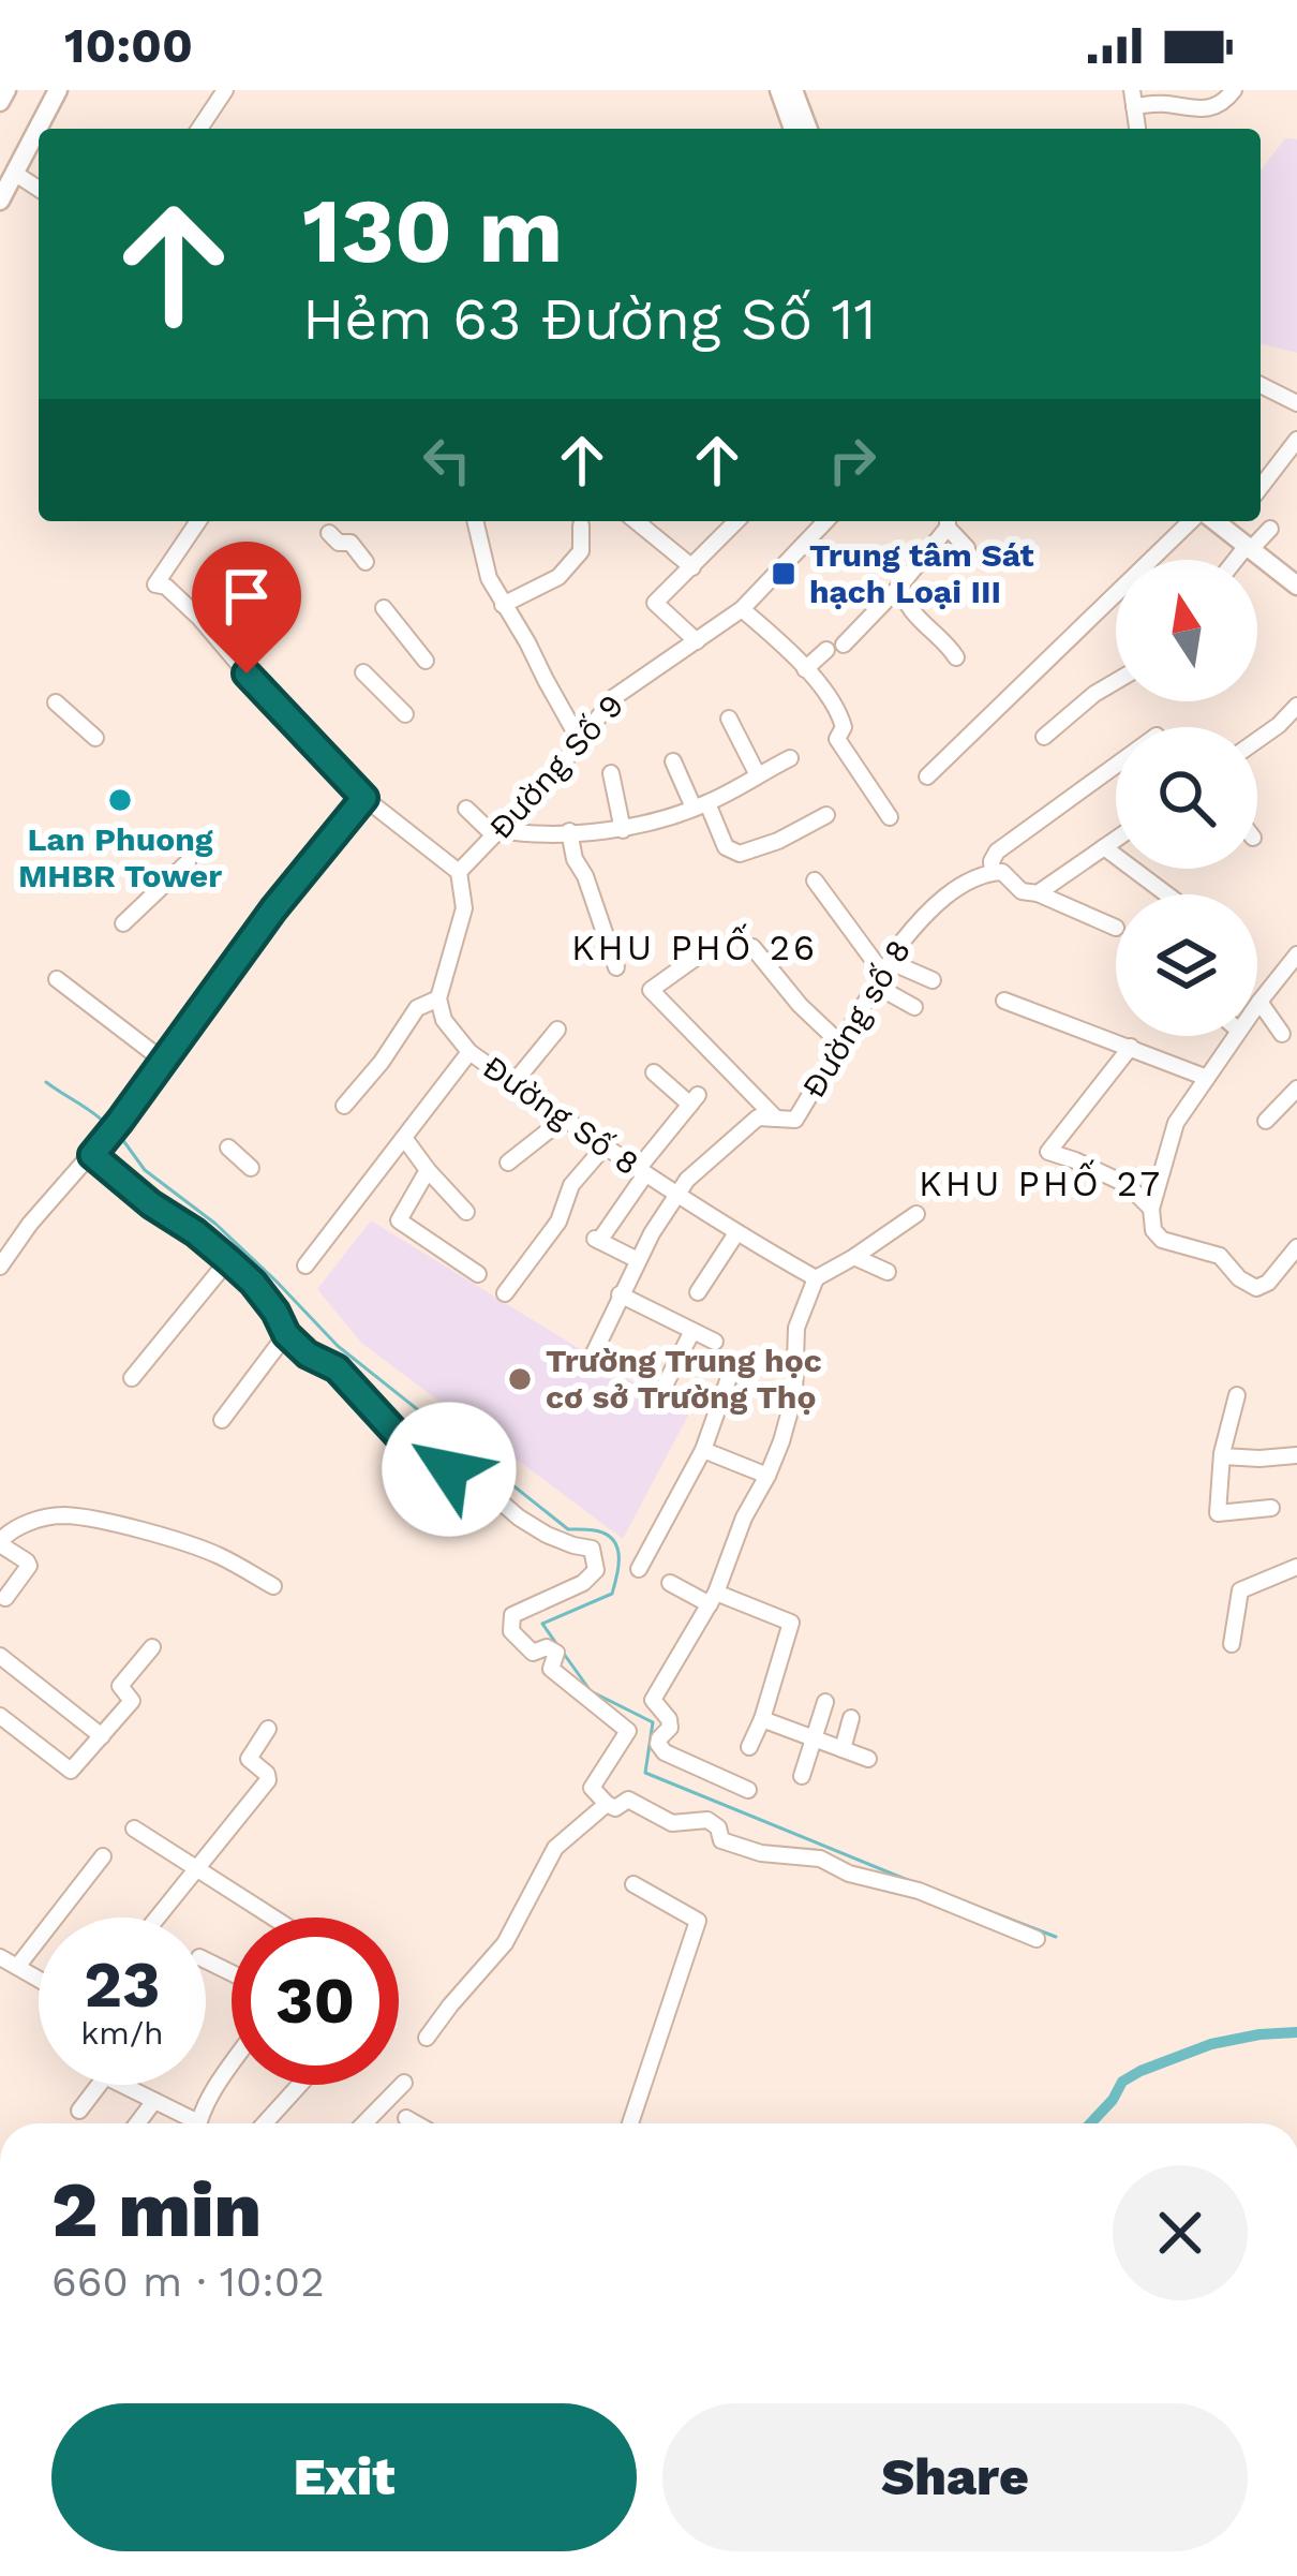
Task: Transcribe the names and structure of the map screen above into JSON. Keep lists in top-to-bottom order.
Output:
{
  "streets": {
    "street": ["Đường Số 9", "Đường số 8", "Đường Số 8"]
  },
  "crossings": [
    ["Đường số 8", "Đường Số 8"]
  ],
  "districts": ["KHU PHỐ 26", "KHU PHỐ 27"],
  "places": {
    "transit": ["Trung tâm Sát hạch Loại III"],
    "other": ["Lan Phuong MHBR Tower", "Trường Trung học cơ sở Trường Thọ"]
  },
  "north": "top",
  "page": {
    "status": "10:00",
    "turn": ["130 m", "Hẻm 63 Đường Số 11"],
    "speed": "23 km/h",
    "limit": "30",
    "heading": ["2 min", "660 m · 10:02"],
    "buttons": ["Exit", "Share"]
  }
}
